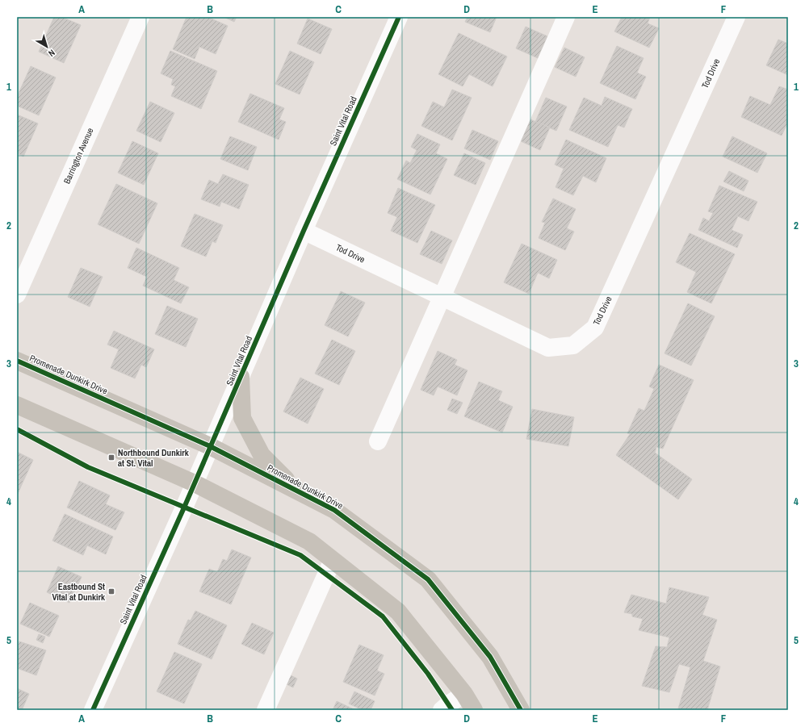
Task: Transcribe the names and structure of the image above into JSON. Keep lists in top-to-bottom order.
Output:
{
  "streets": {
    "main road": ["Promenade Dunkirk Drive"],
    "street": ["Tod Drive", "Saint Vital Road", "Barrington Avenue"]
  },
  "crossings": [
    ["Tod Drive", "Saint Vital Road"],
    ["Saint Vital Road", "Promenade Dunkirk Drive"]
  ],
  "places": {
    "transit": ["Northbound Dunkirk at St. Vital", "Eastbound St Vital at Dunkirk"]
  },
  "north": "bottom right",
  "grid": {
    "columns": [
      "A",
      "B",
      "C",
      "D",
      "E",
      "F"
    ],
    "rows": [
      "1",
      "2",
      "3",
      "4",
      "5"
    ]
  }
}
